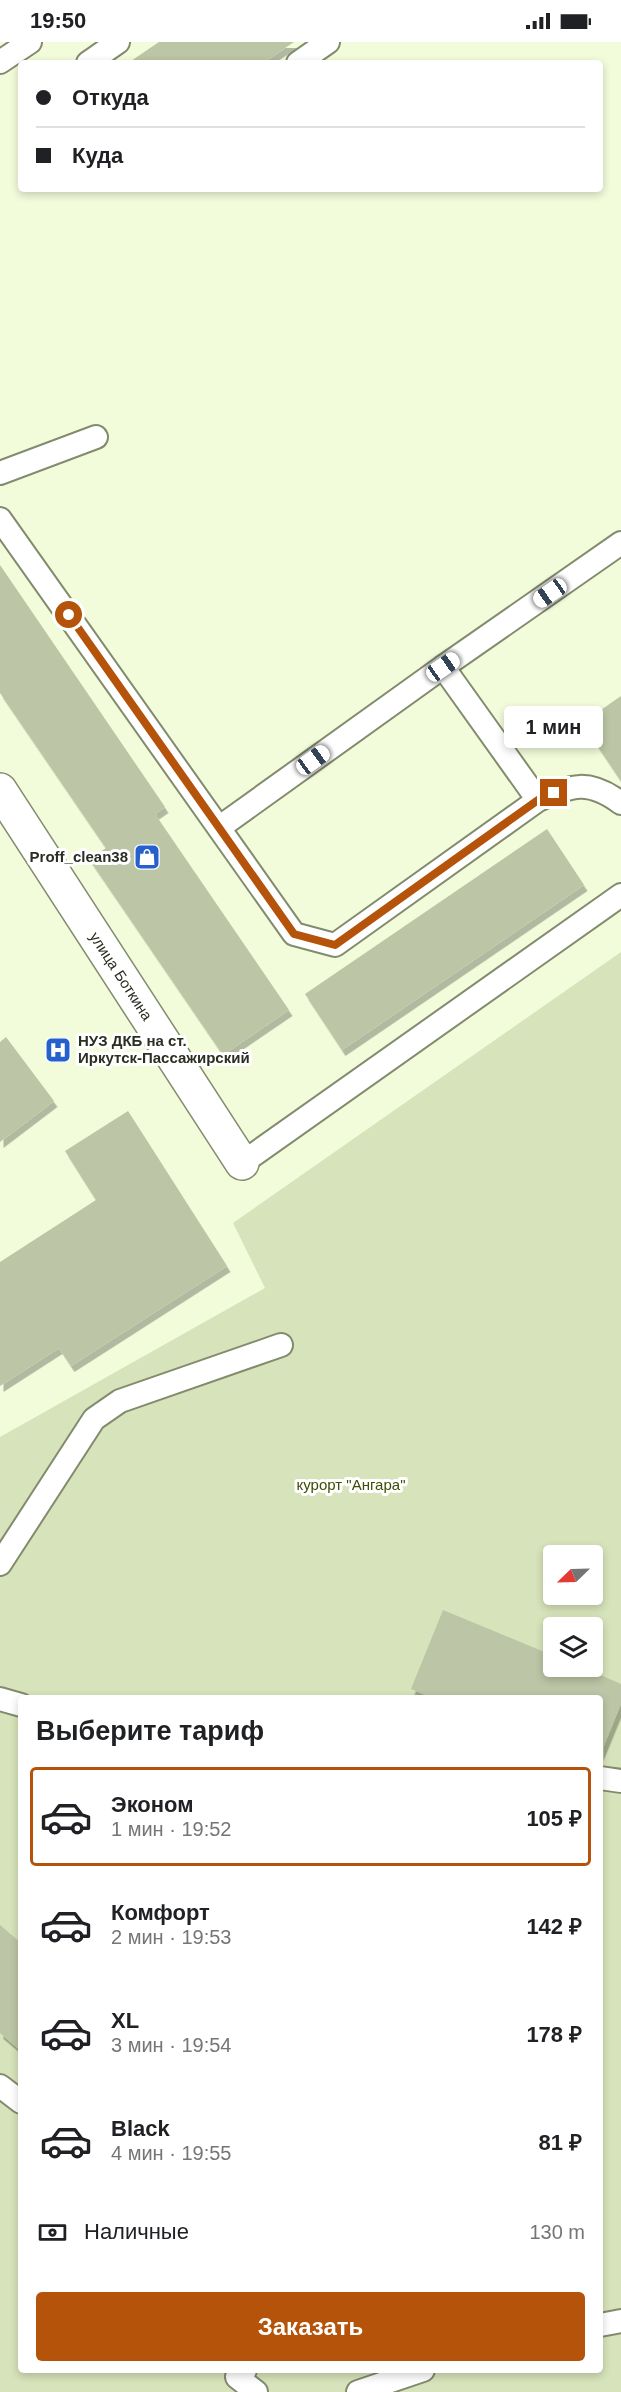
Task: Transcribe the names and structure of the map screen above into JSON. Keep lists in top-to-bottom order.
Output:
{
  "streets": {
    "street": ["улица Боткина"]
  },
  "parks": ["курорт \"Ангара\""],
  "places": {
    "shop": ["Proff_clean38"],
    "hospital": ["НУЗ ДКБ на ст. Иркутск-Пассажирский"]
  },
  "north": "bottom left",
  "page": {
    "status": "19:50",
    "banner": ["Откуда", "Куда"],
    "bubble": "1 мин",
    "heading": "Выберите тариф",
    "list": [
      {
        "name": "Эконом",
        "note": "1 мин · 19:52",
        "value": "105 ₽"
      },
      {
        "name": "Комфорт",
        "note": "2 мин · 19:53",
        "value": "142 ₽"
      },
      {
        "name": "XL",
        "note": "3 мин · 19:54",
        "value": "178 ₽"
      },
      {
        "name": "Black",
        "note": "4 мин · 19:55",
        "value": "81 ₽"
      }
    ],
    "pay": ["Наличные", "130 m"],
    "buttons": "Заказать"
  }
}
